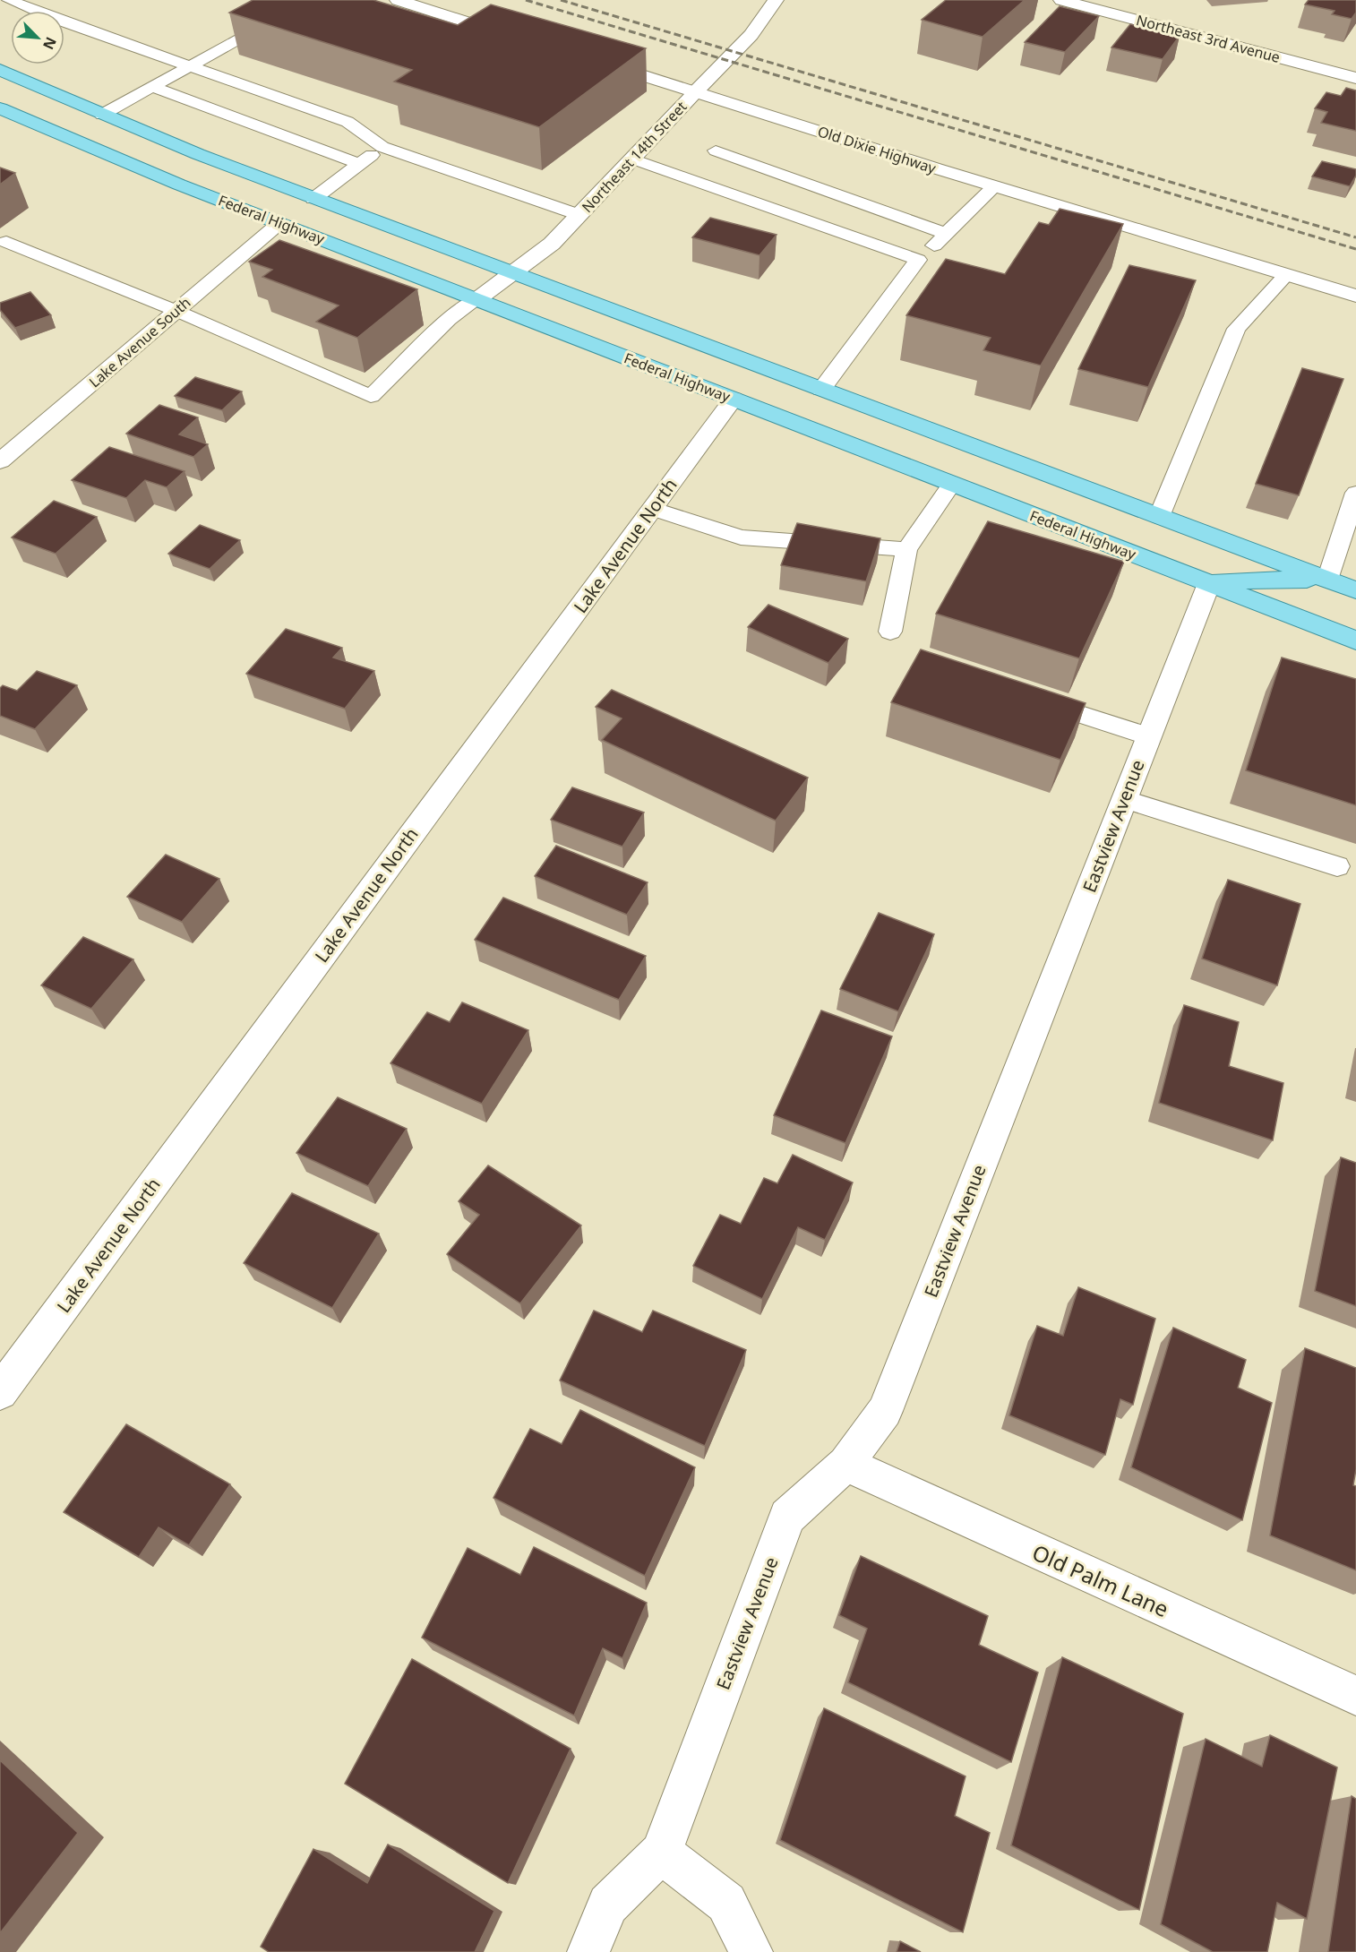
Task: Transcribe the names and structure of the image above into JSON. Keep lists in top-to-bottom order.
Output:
{
  "streets": {
    "main road": ["Federal Highway"],
    "street": [
      "Northeast 3rd Avenue",
      "Old Dixie Highway",
      "Northeast 14th Street",
      "Lake Avenue South",
      "Lake Avenue North",
      "Eastview Avenue",
      "Old Palm Lane"
    ]
  },
  "crossings": [
    ["Old Dixie Highway", "Northeast 14th Street"],
    ["Northeast 14th Street", "Federal Highway"],
    ["Federal Highway", "Lake Avenue South"],
    ["Federal Highway", "Lake Avenue North"],
    ["Federal Highway", "Eastview Avenue"],
    ["Eastview Avenue", "Old Palm Lane"]
  ],
  "north": "bottom right"
}
